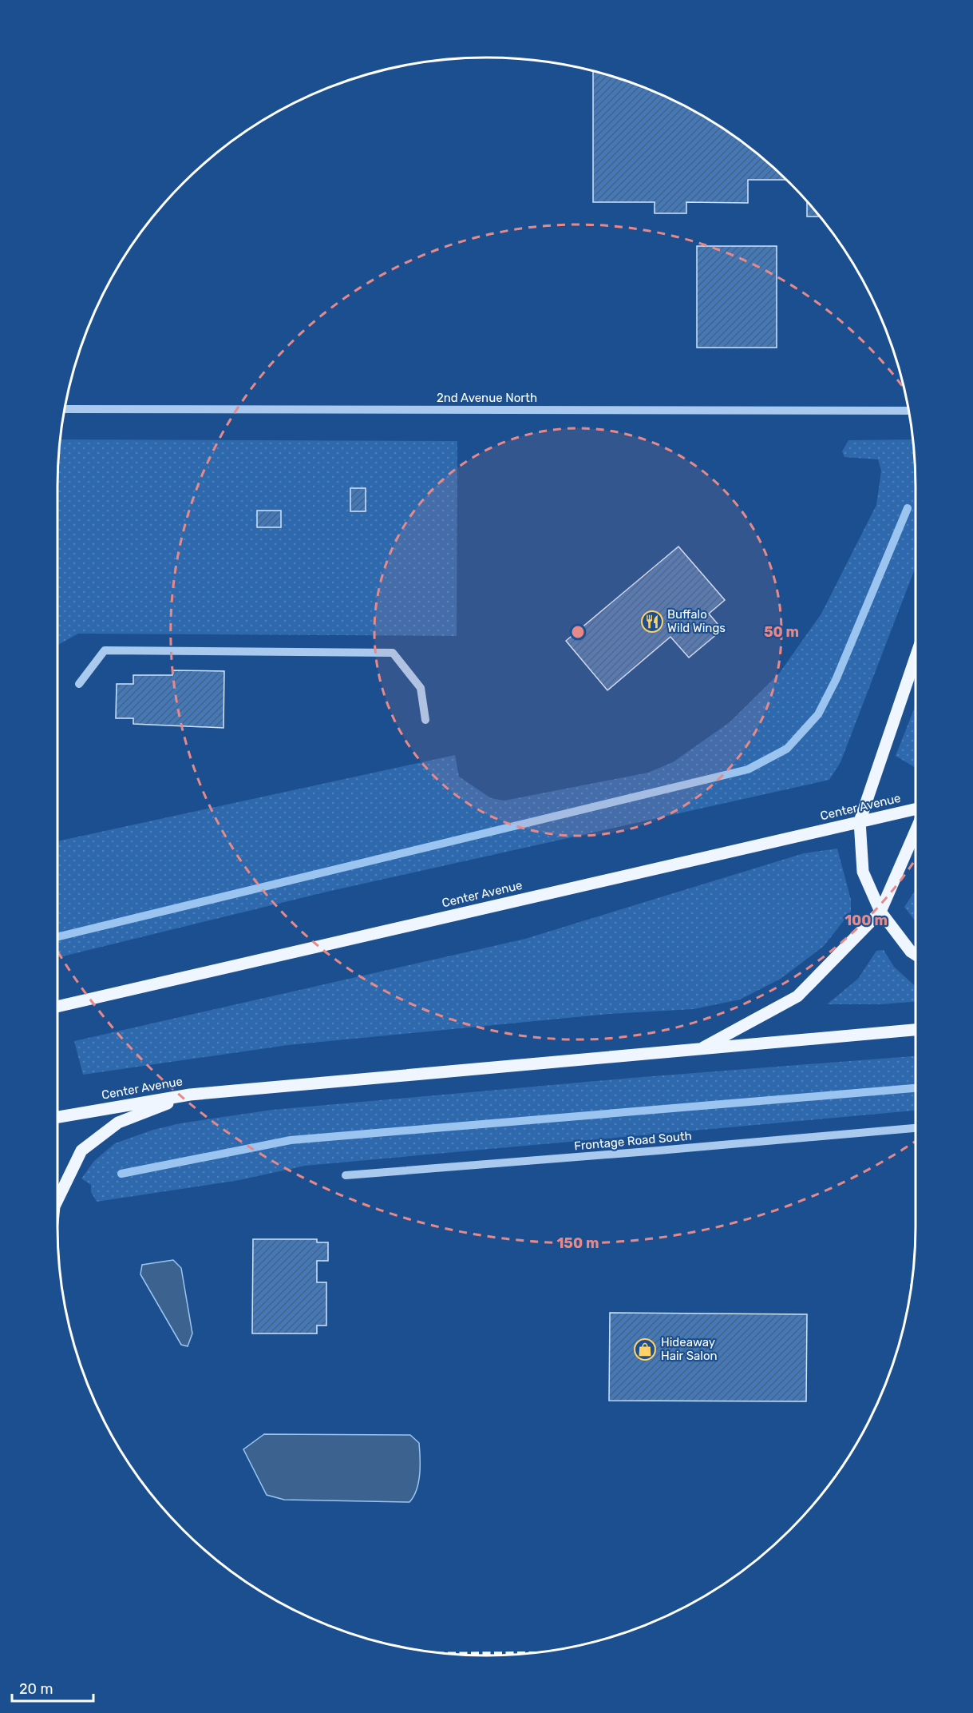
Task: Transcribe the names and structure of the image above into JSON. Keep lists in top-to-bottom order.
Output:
{
  "streets": {
    "main road": ["Center Avenue"],
    "street": ["2nd Avenue North", "Frontage Road South"]
  },
  "places": {
    "restaurant": ["Buffalo Wild Wings"],
    "shop": ["Hideaway Hair Salon"]
  },
  "scale_bar": "20 m",
  "rings": ["50 m", "100 m", "150 m"]
}
